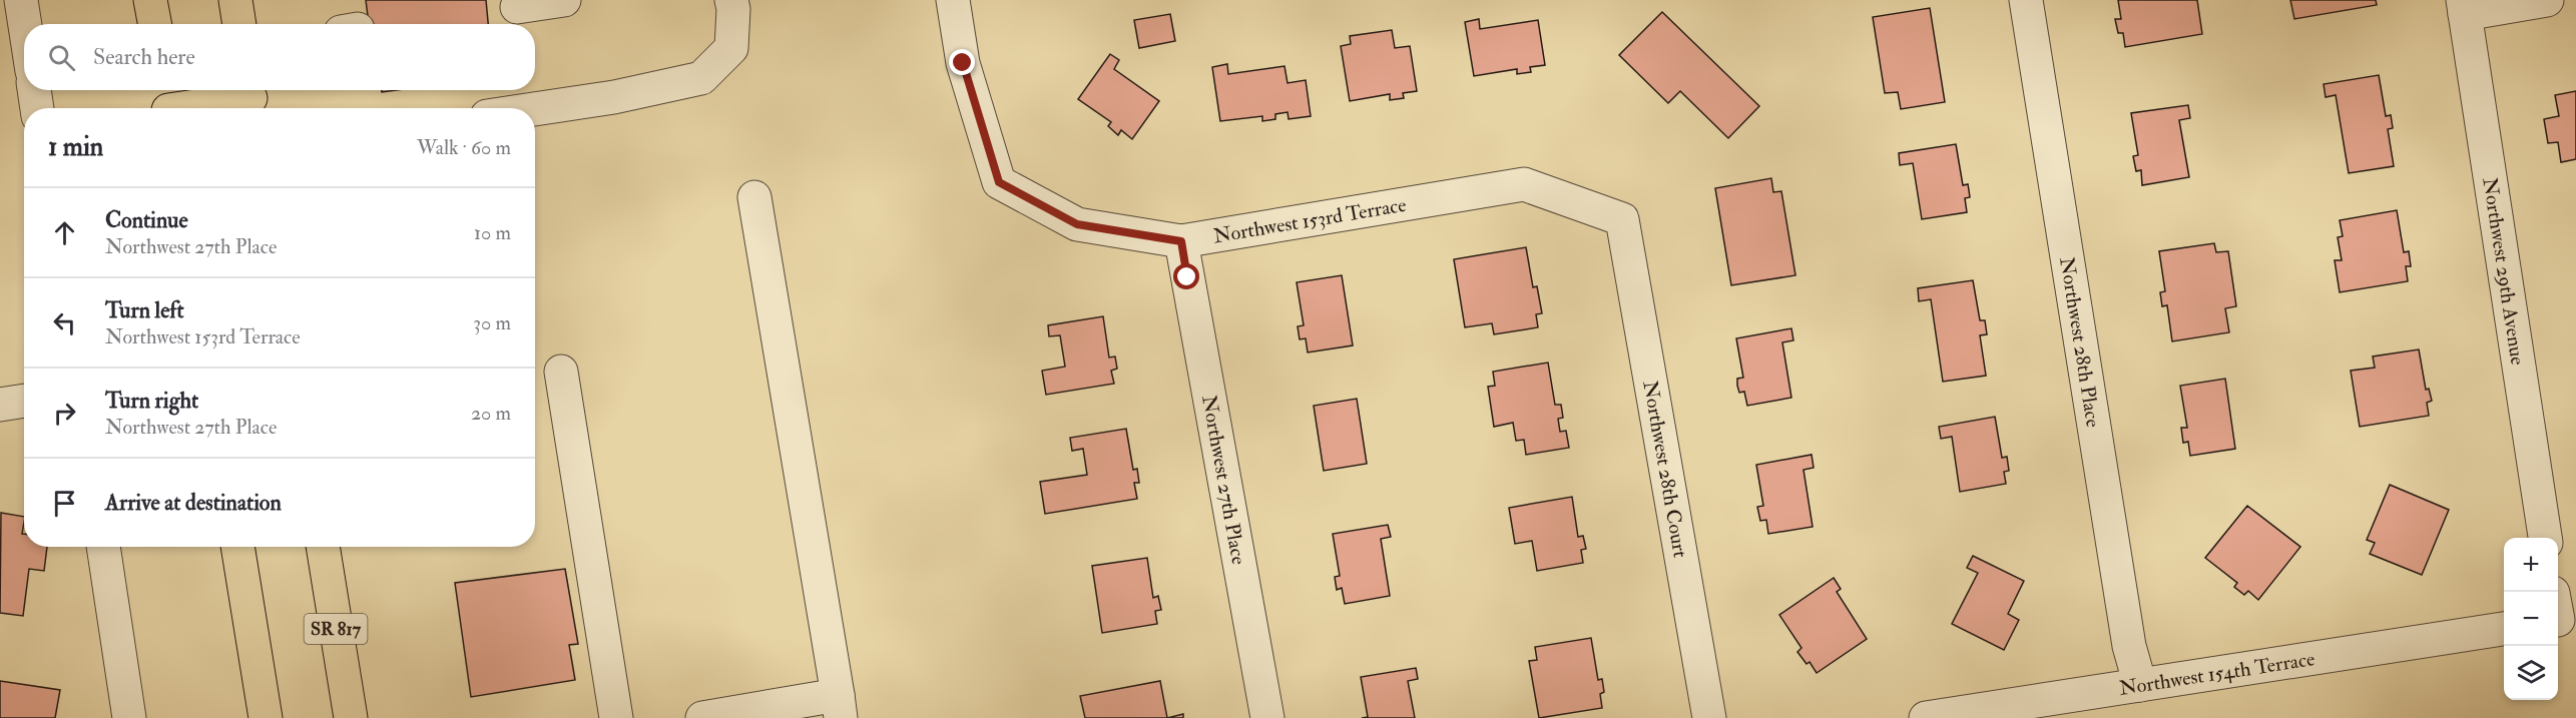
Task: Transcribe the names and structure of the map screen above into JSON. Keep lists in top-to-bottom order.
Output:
{
  "streets": {
    "main road": ["SR 817"],
    "street": [
      "Northwest 153rd Terrace",
      "Northwest 29th Avenue",
      "Northwest 28th Place",
      "Northwest 28th Court",
      "Northwest 27th Place",
      "Northwest 154th Terrace"
    ]
  },
  "crossings": [
    ["Northwest 153rd Terrace", "Northwest 28th Court"],
    ["Northwest 153rd Terrace", "Northwest 27th Place"],
    ["Northwest 28th Place", "Northwest 154th Terrace"]
  ],
  "page": {
    "search": "Search here",
    "heading": ["1 min", "Walk · 60 m"],
    "list": [
      ["Continue", "Northwest 27th Place", "10 m"],
      ["Turn left", "Northwest 153rd Terrace", "30 m"],
      ["Turn right", "Northwest 27th Place", "20 m"],
      "Arrive at destination"
    ],
    "map_buttons": ["+", "−"]
  }
}
